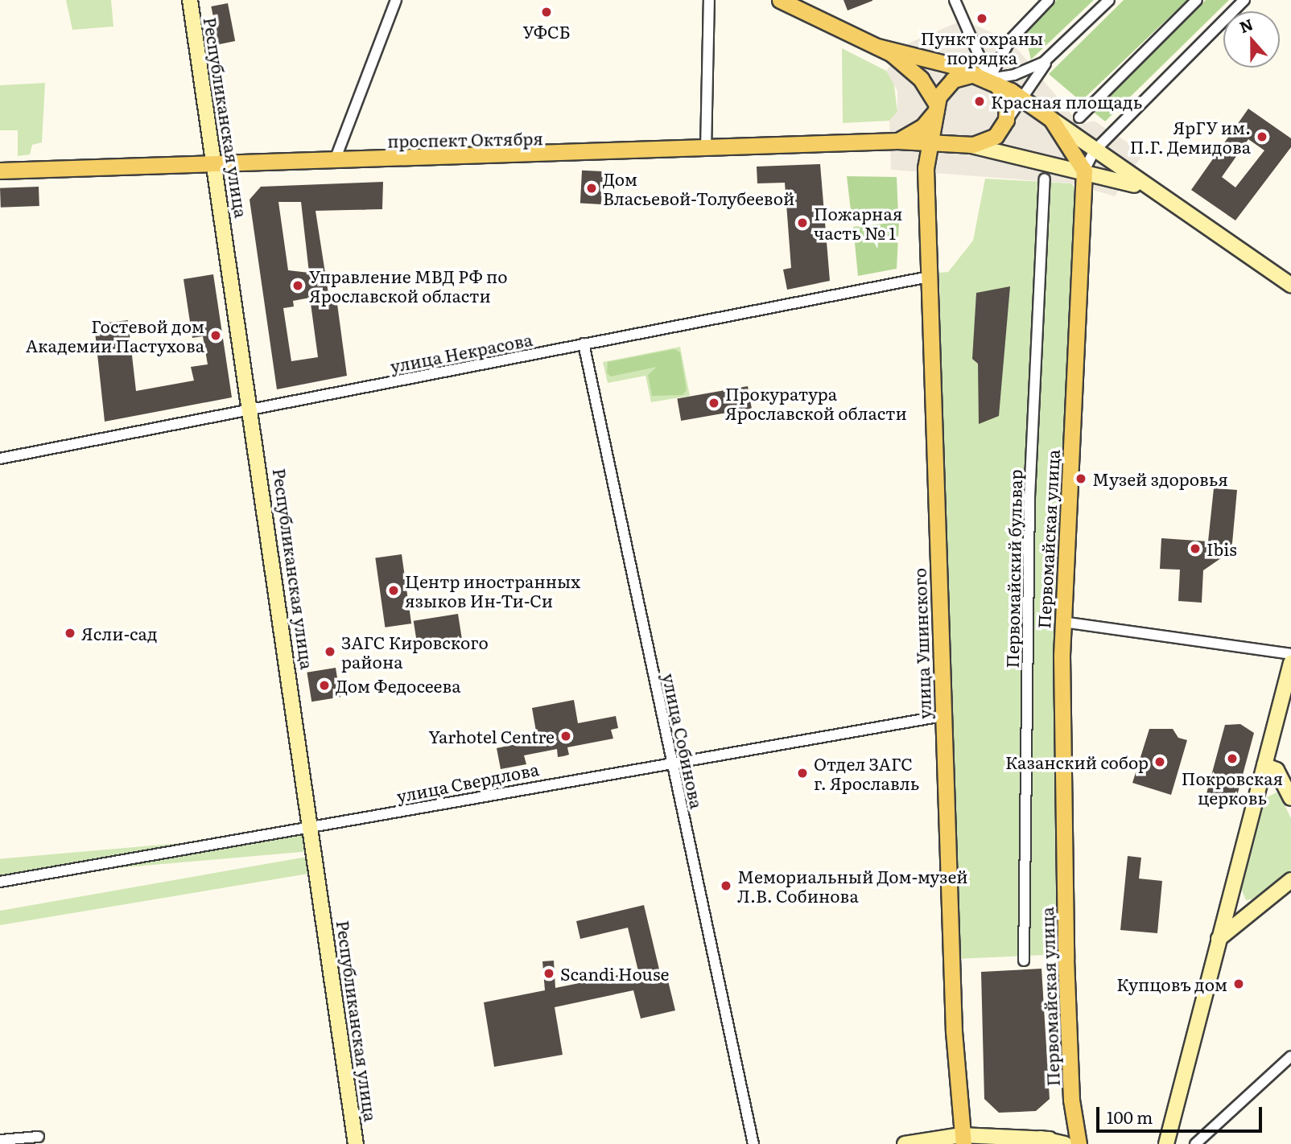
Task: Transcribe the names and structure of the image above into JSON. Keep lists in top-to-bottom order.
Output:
{
  "streets": {
    "main road": ["проспект Октября", "Первомайская улица", "улица Ушинского"],
    "street": [
      "Республиканская улица",
      "улица Некрасова",
      "Первомайский бульвар",
      "улица Собинова",
      "улица Свердлова"
    ]
  },
  "crossings": [
    ["Республиканская улица", "проспект Октября"],
    ["Республиканская улица", "улица Некрасова"],
    ["Республиканская улица", "улица Свердлова"],
    ["проспект Октября", "улица Ушинского"],
    ["улица Некрасова", "улица Ушинского"],
    ["улица Некрасова", "улица Собинова"],
    ["улица Ушинского", "улица Свердлова"],
    ["улица Собинова", "улица Свердлова"]
  ],
  "places": [
    "УФСБ",
    "Пункт охраны порядка",
    "Красная площадь",
    "ЯрГУ им. П.Г. Демидова",
    "Дом Власьевой-Толубеевой",
    "Пожарная часть № 1",
    "Управление МВД РФ по Ярославской области",
    "Гостевой дом Академии Пастухова",
    "Прокуратура Ярославской области",
    "Музей здоровья",
    "Ibis",
    "Центр иностранных языков Ин-Ти-Си",
    "Ясли-сад",
    "ЗАГС Кировского района",
    "Дом Федосеева",
    "Yarhotel Centre",
    "Покровская церковь",
    "Казанский собор",
    "Отдел ЗАГС г. Ярославль",
    "Мемориальный Дом-музей Л.В. Собинова",
    "Scandi House",
    "Купцовъ дом"
  ],
  "scale_bar": "100 m",
  "north": "top"
}
